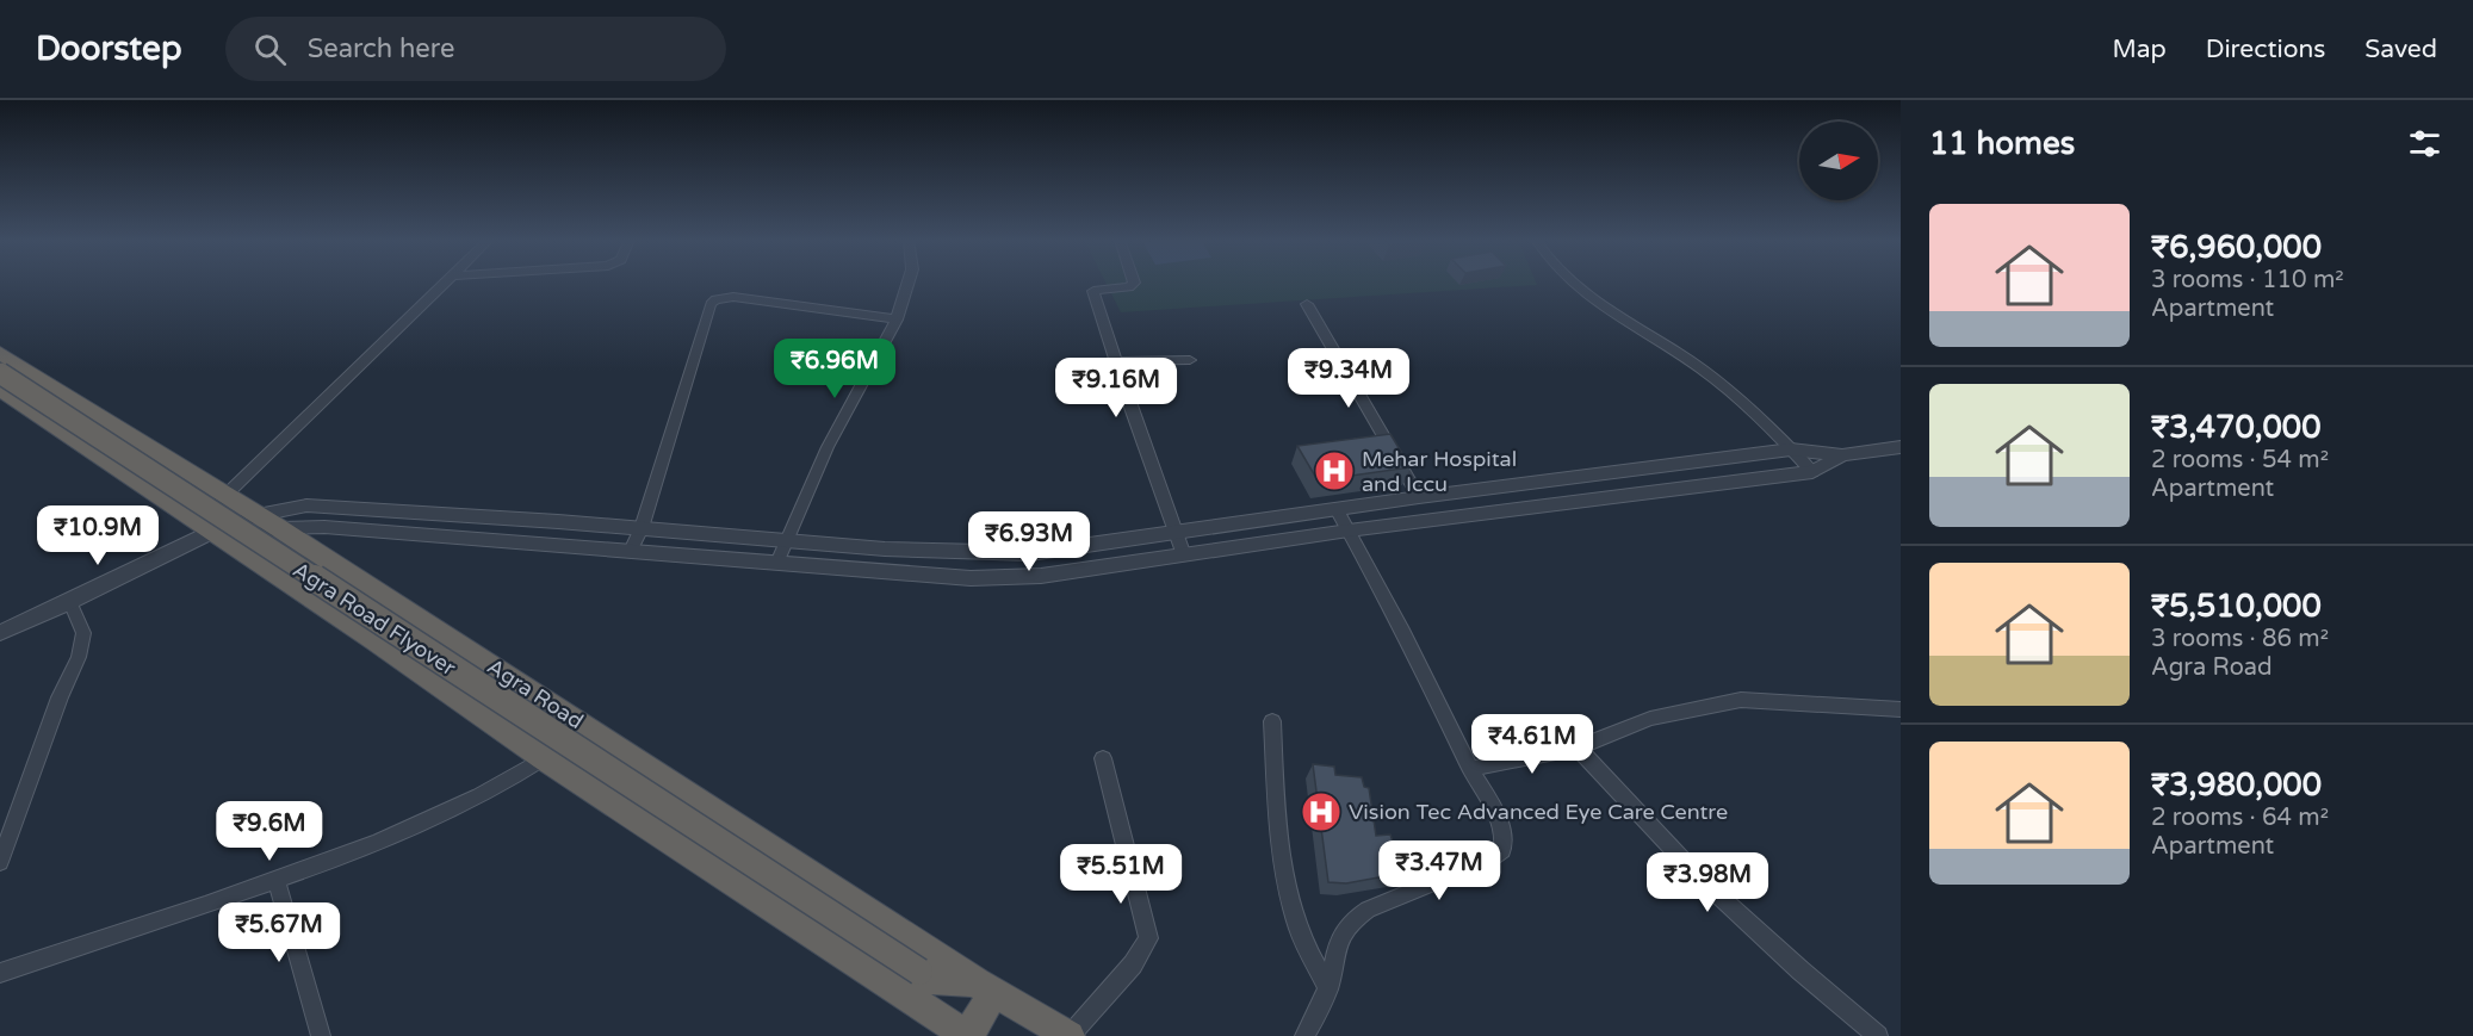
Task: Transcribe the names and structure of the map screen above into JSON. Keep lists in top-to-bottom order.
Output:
{
  "streets": {
    "highway": ["Agra Road Flyover", "Agra Road"]
  },
  "crossings": [
    ["Agra Road Flyover", "Agra Road"]
  ],
  "places": {
    "hospital": ["Mehar Hospital and Iccu", "Vision Tec Advanced Eye Care Centre"]
  },
  "north": "right",
  "page": {
    "header": "Doorstep",
    "search": "Search here",
    "nav": ["Map", "Directions", "Saved"],
    "heading": "11 homes",
    "list": [
      {
        "name": "₹6,960,000",
        "note": "3 rooms · 110 m² · Apartment"
      },
      {
        "name": "₹3,470,000",
        "note": "2 rooms · 54 m² · Apartment"
      },
      {
        "name": "₹5,510,000",
        "note": "3 rooms · 86 m² · Agra Road"
      },
      {
        "name": "₹3,980,000",
        "note": "2 rooms · 64 m² · Apartment"
      }
    ],
    "price": [
      "₹6.96M",
      "₹9.34M",
      "₹9.16M",
      "₹10.9M",
      "₹6.93M",
      "₹4.61M",
      "₹9.6M",
      "₹3.47M",
      "₹5.51M",
      "₹3.98M",
      "₹5.67M"
    ]
  }
}
